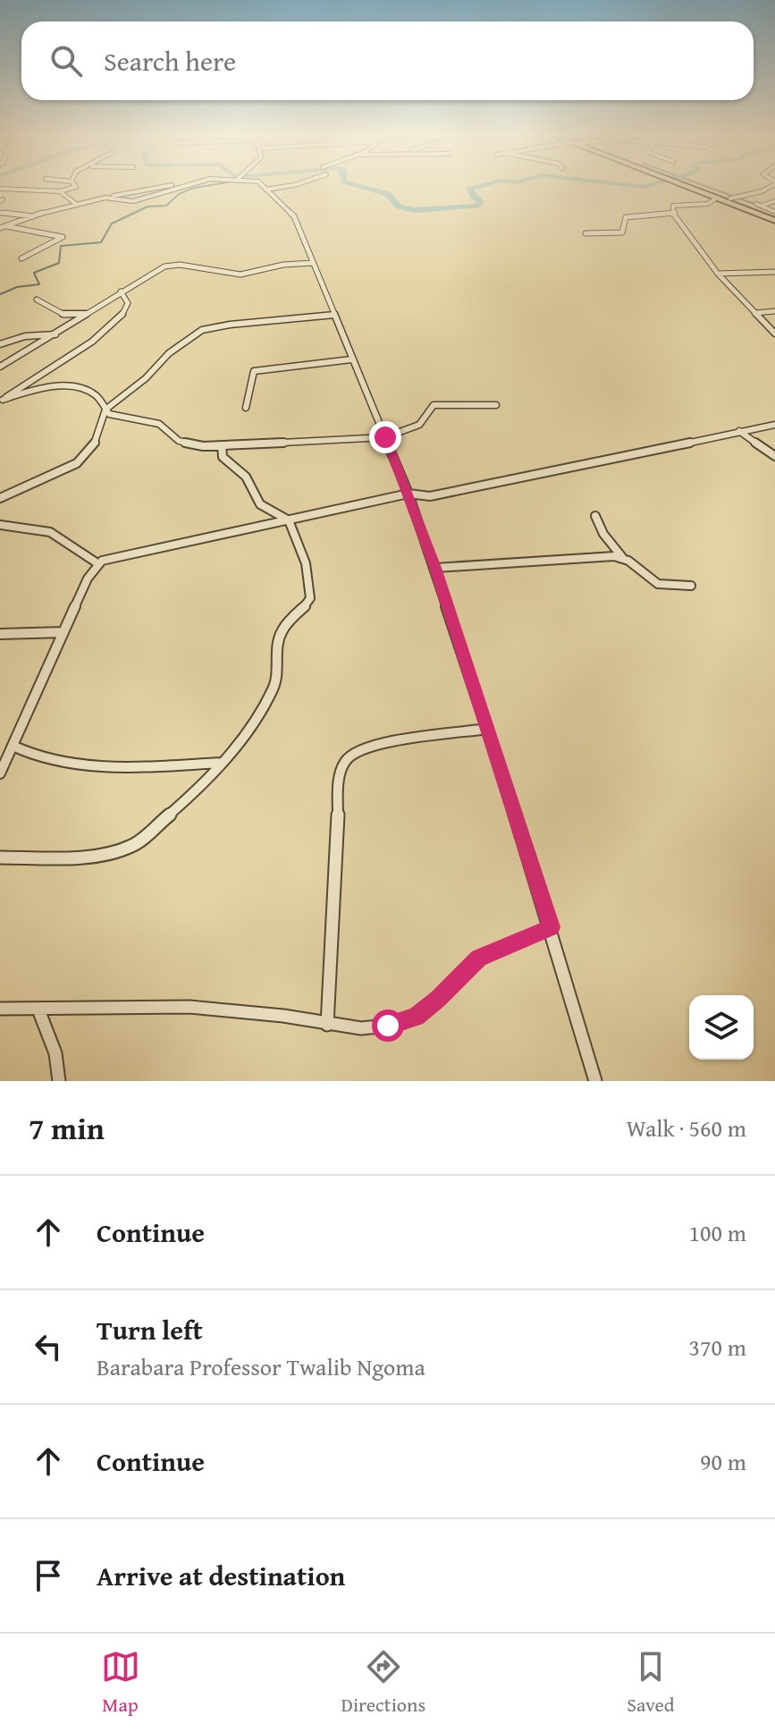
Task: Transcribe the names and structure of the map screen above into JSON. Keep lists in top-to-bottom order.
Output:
{
  "page": {
    "search": "Search here",
    "heading": ["7 min", "Walk · 560 m"],
    "list": [
      ["Continue", "100 m"],
      ["Turn left", "Barabara Professor Twalib Ngoma", "370 m"],
      ["Continue", "90 m"],
      "Arrive at destination"
    ],
    "nav": ["Map", "Directions", "Saved"]
  }
}
